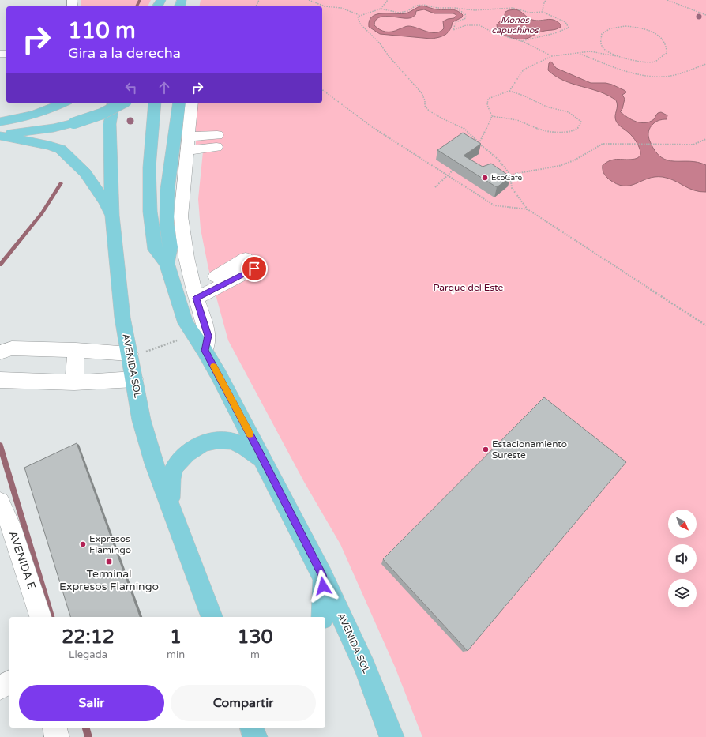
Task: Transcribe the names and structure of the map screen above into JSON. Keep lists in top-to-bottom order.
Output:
{
  "streets": {
    "main road": ["AVENIDA SOL"],
    "street": ["AVENIDA E"]
  },
  "water": ["Monos capuchinos"],
  "parks": ["Parque del Este"],
  "places": {
    "other": ["EcoCafé", "Estacionamiento Sureste", "Expresos Flamingo"],
    "transit": ["Terminal Expresos Flamingo"]
  },
  "north": "bottom right",
  "page": {
    "turn": ["110 m", "Gira a la derecha"],
    "eta": [
      "22:12",
      "Llegada",
      "1",
      "min",
      "130",
      "m"
    ],
    "buttons": ["Salir", "Compartir"]
  }
}
